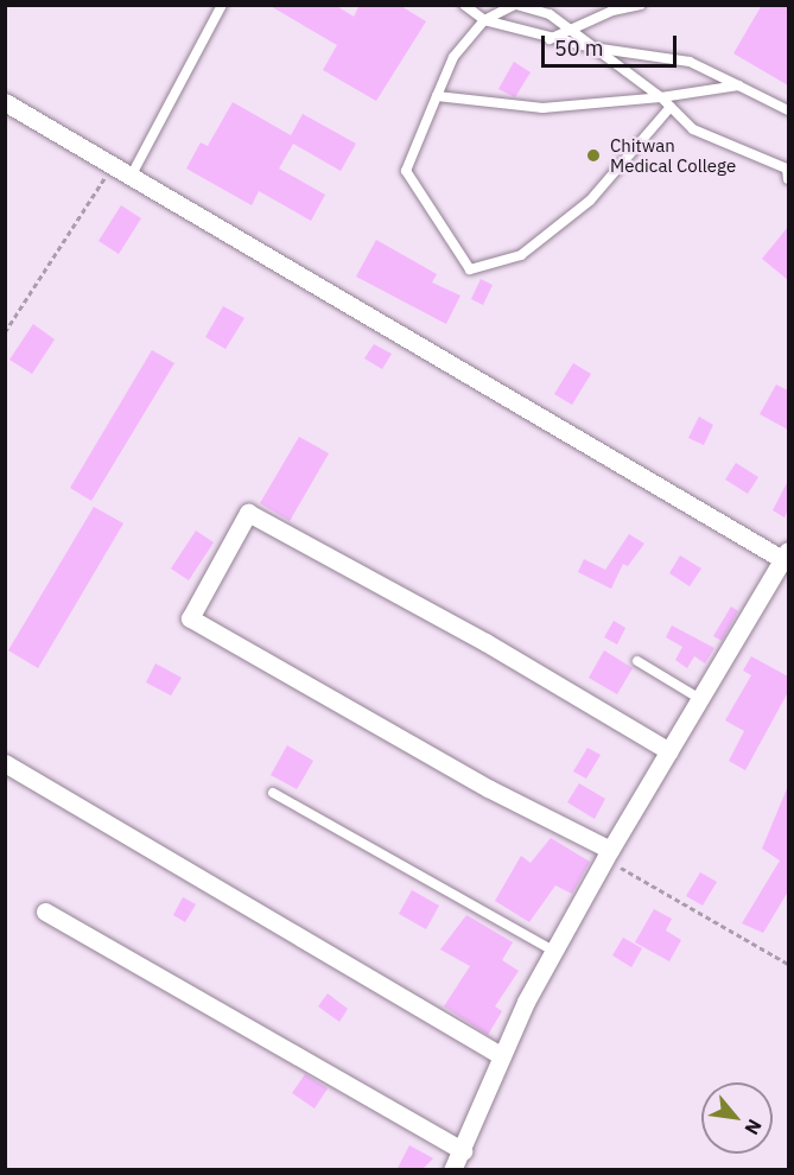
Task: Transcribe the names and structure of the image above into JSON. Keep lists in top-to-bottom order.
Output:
{
  "places": ["Chitwan Medical College"],
  "scale_bar": "50 m",
  "north": "bottom right"
}
